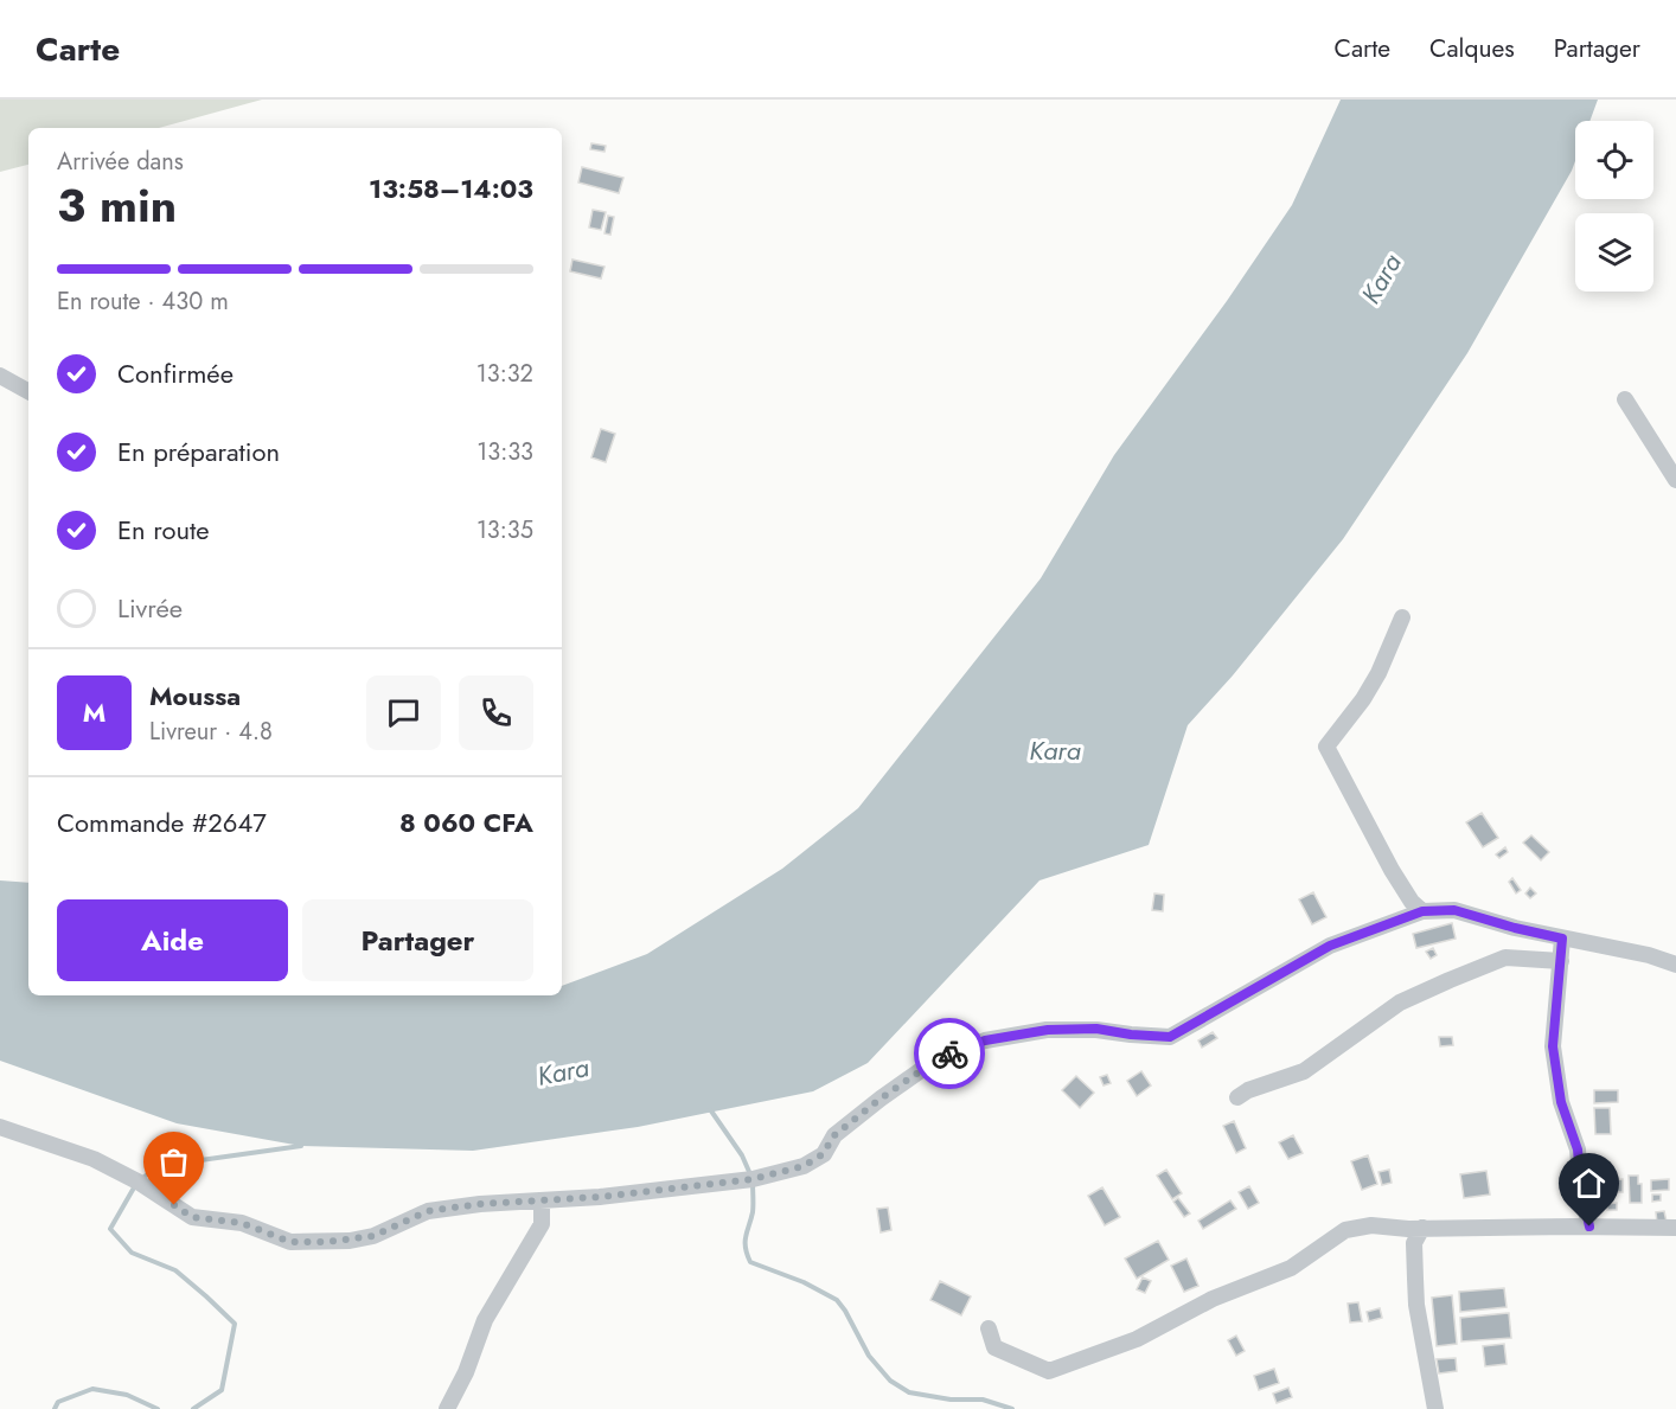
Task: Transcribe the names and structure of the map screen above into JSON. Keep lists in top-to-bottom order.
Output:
{
  "water": ["Kara"],
  "page": {
    "header": "Carte",
    "nav": ["Carte", "Calques", "Partager"],
    "heading": ["3 min", "Arrivée dans", "13:58–14:03"],
    "panel": [
      "Moussa",
      "Livreur · 4.8",
      "Commande #2647",
      "8 060 CFA"
    ],
    "bar": "En route · 430 m",
    "list": [
      ["Confirmée", "13:32"],
      ["En préparation", "13:33"],
      ["En route", "13:35"],
      "Livrée"
    ],
    "round": "M",
    "buttons": ["Aide", "Partager"]
  }
}
